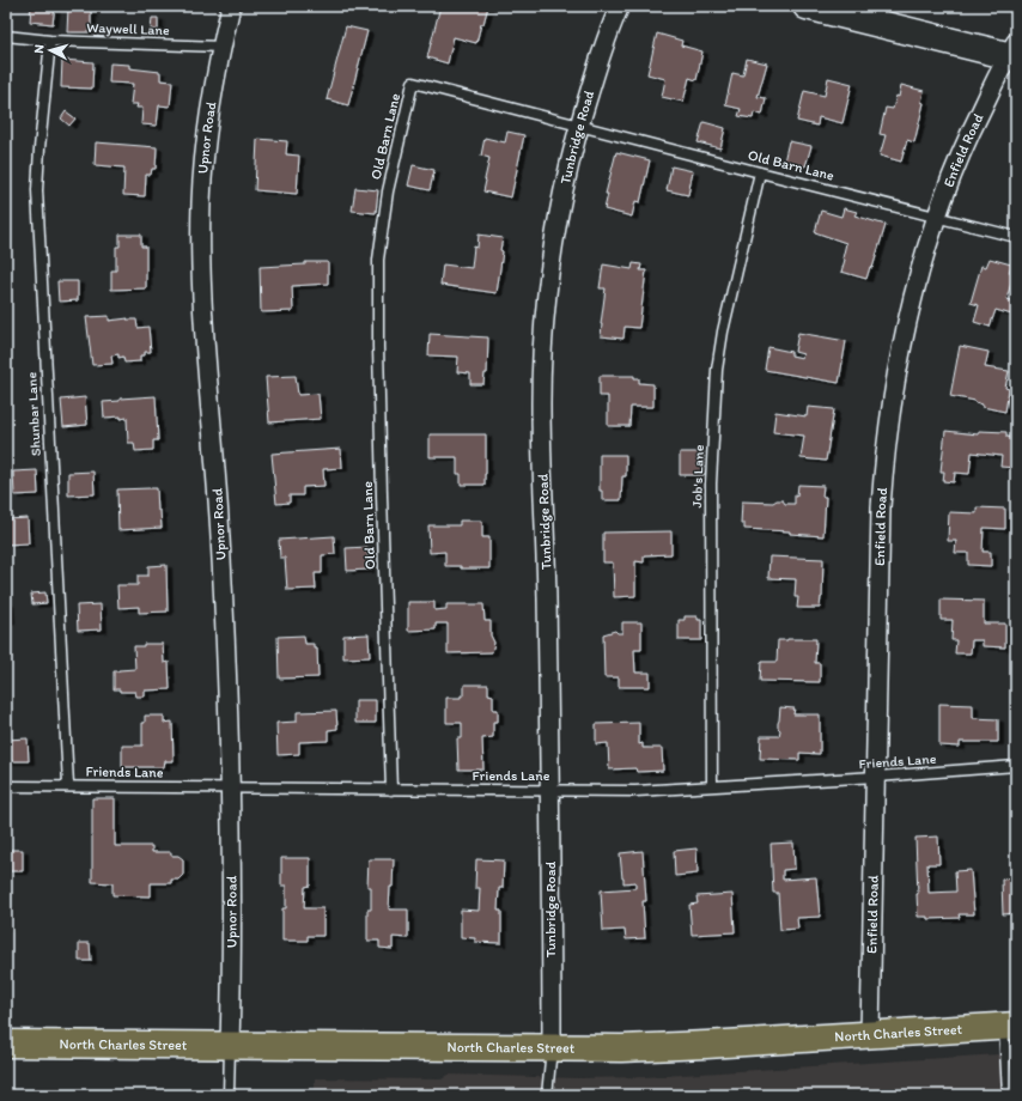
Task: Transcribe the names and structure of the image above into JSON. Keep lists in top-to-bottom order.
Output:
{
  "streets": {
    "main road": ["North Charles Street"],
    "street": ["Upnor Road", "Tunbridge Road", "Enfield Road"],
    "lane": [
      "Waywell Lane",
      "Old Barn Lane",
      "Shunbar Lane",
      "Job's Lane",
      "Friends Lane"
    ]
  },
  "crossings": [
    ["Waywell Lane", "Upnor Road"],
    ["Waywell Lane", "Shunbar Lane"],
    ["Old Barn Lane", "Tunbridge Road"],
    ["Old Barn Lane", "Enfield Road"],
    ["Old Barn Lane", "Job's Lane"],
    ["Old Barn Lane", "Friends Lane"],
    ["Upnor Road", "Friends Lane"],
    ["Upnor Road", "North Charles Street"],
    ["Tunbridge Road", "Friends Lane"],
    ["Tunbridge Road", "North Charles Street"],
    ["Enfield Road", "Friends Lane"],
    ["Enfield Road", "North Charles Street"],
    ["Shunbar Lane", "Friends Lane"],
    ["Job's Lane", "Friends Lane"]
  ],
  "north": "left"
}
